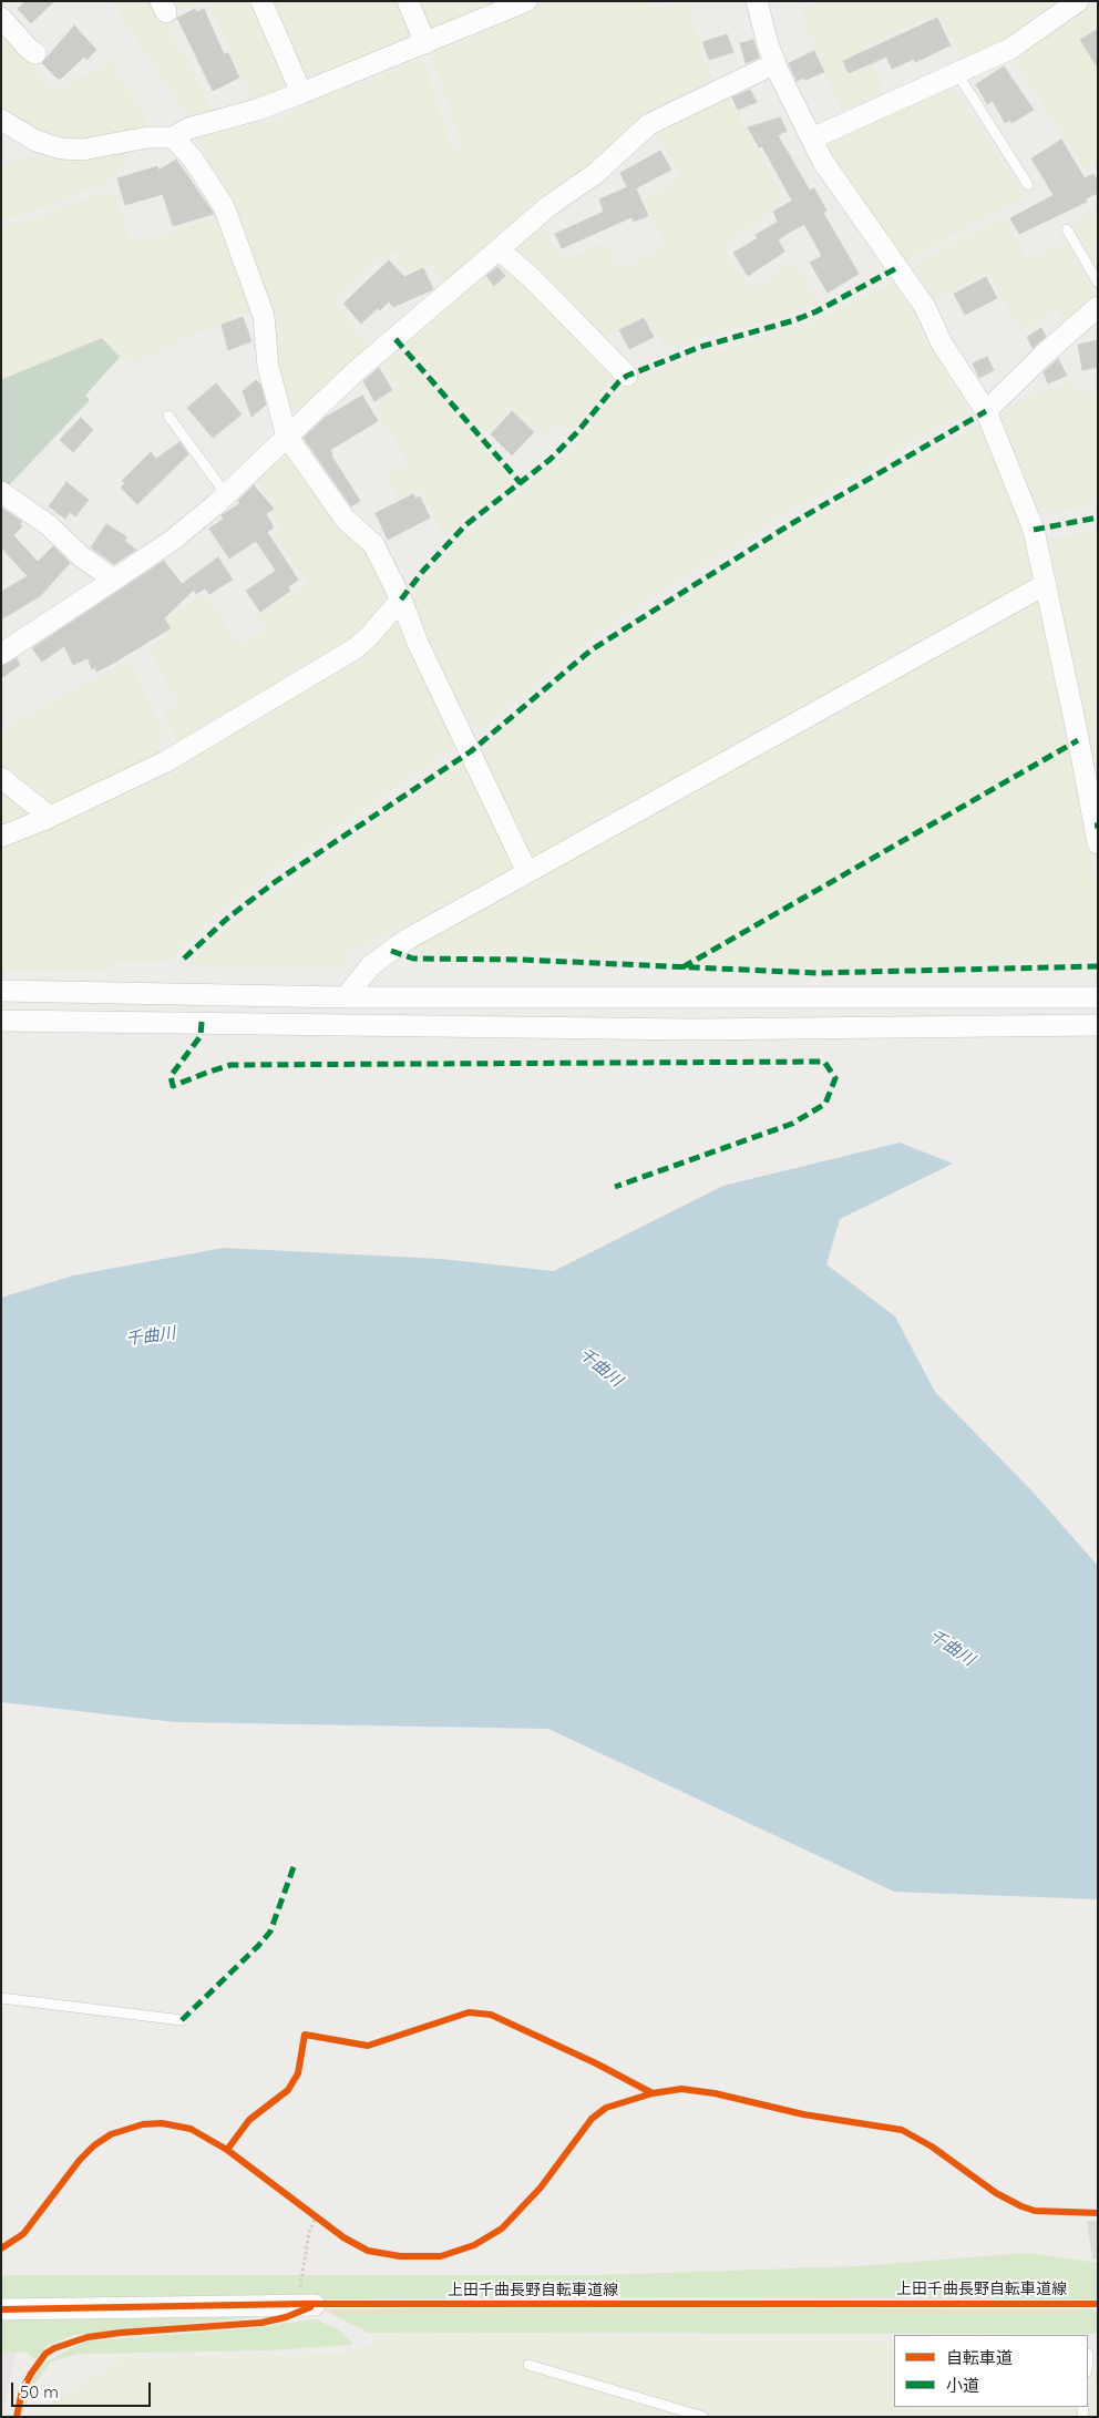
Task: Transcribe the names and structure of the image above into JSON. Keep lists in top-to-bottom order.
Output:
{
  "streets": {
    "cycle path": ["上田千曲長野自転車道線"]
  },
  "water": ["千曲川"],
  "legend": ["自転車道", "小道"],
  "scale_bar": "50 m"
}
